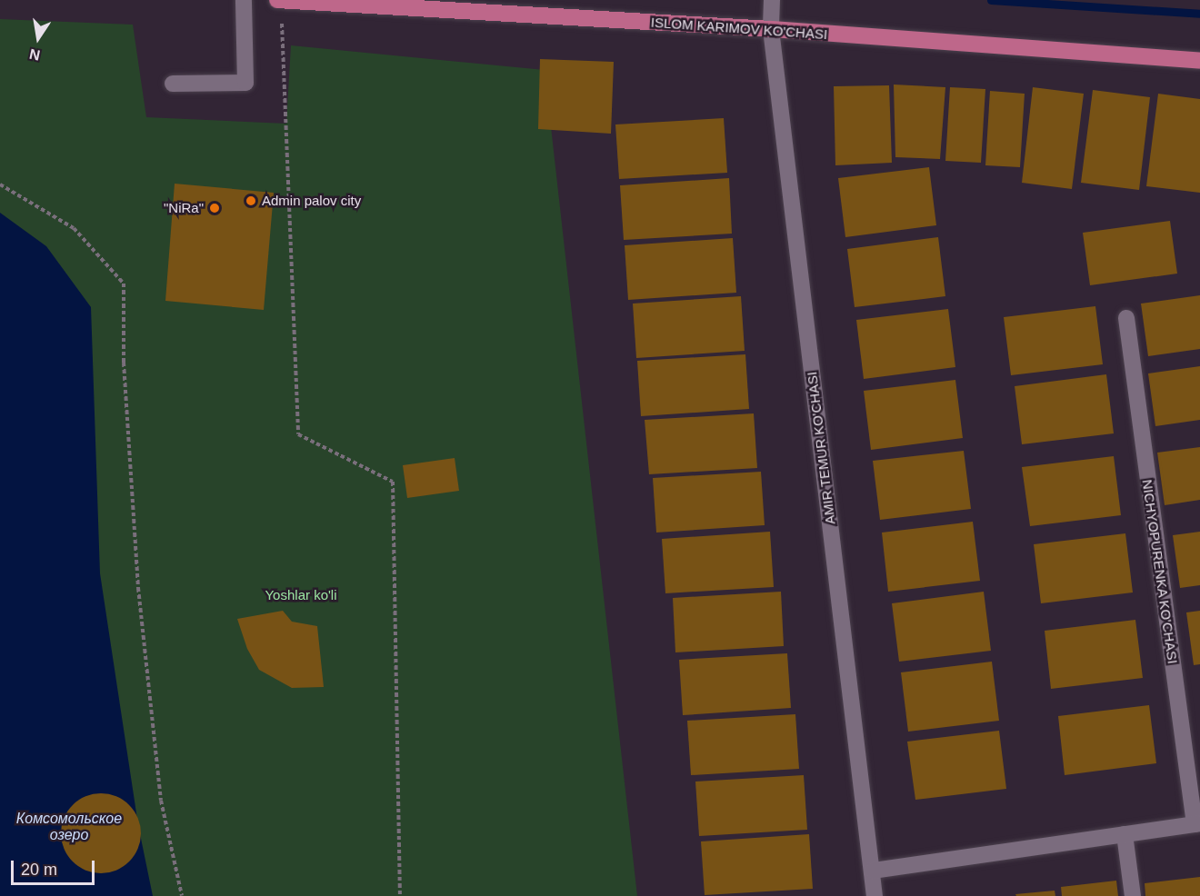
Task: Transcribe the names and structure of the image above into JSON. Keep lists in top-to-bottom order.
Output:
{
  "streets": {
    "main road": ["ISLOM KARIMOV KO'CHASI"],
    "street": ["AMIR TEMUR KO'CHASI", "NICHYOPURENKA KO'CHASI"]
  },
  "crossings": [
    ["ISLOM KARIMOV KO'CHASI", "AMIR TEMUR KO'CHASI"],
    ["AMIR TEMUR KO'CHASI", "NICHYOPURENKA KO'CHASI"]
  ],
  "water": ["Комсомольское озеро"],
  "parks": ["Yoshlar ko'li"],
  "places": ["Admin palov city", "\"NiRa\""],
  "scale_bar": "20 m",
  "north": "bottom"
}
